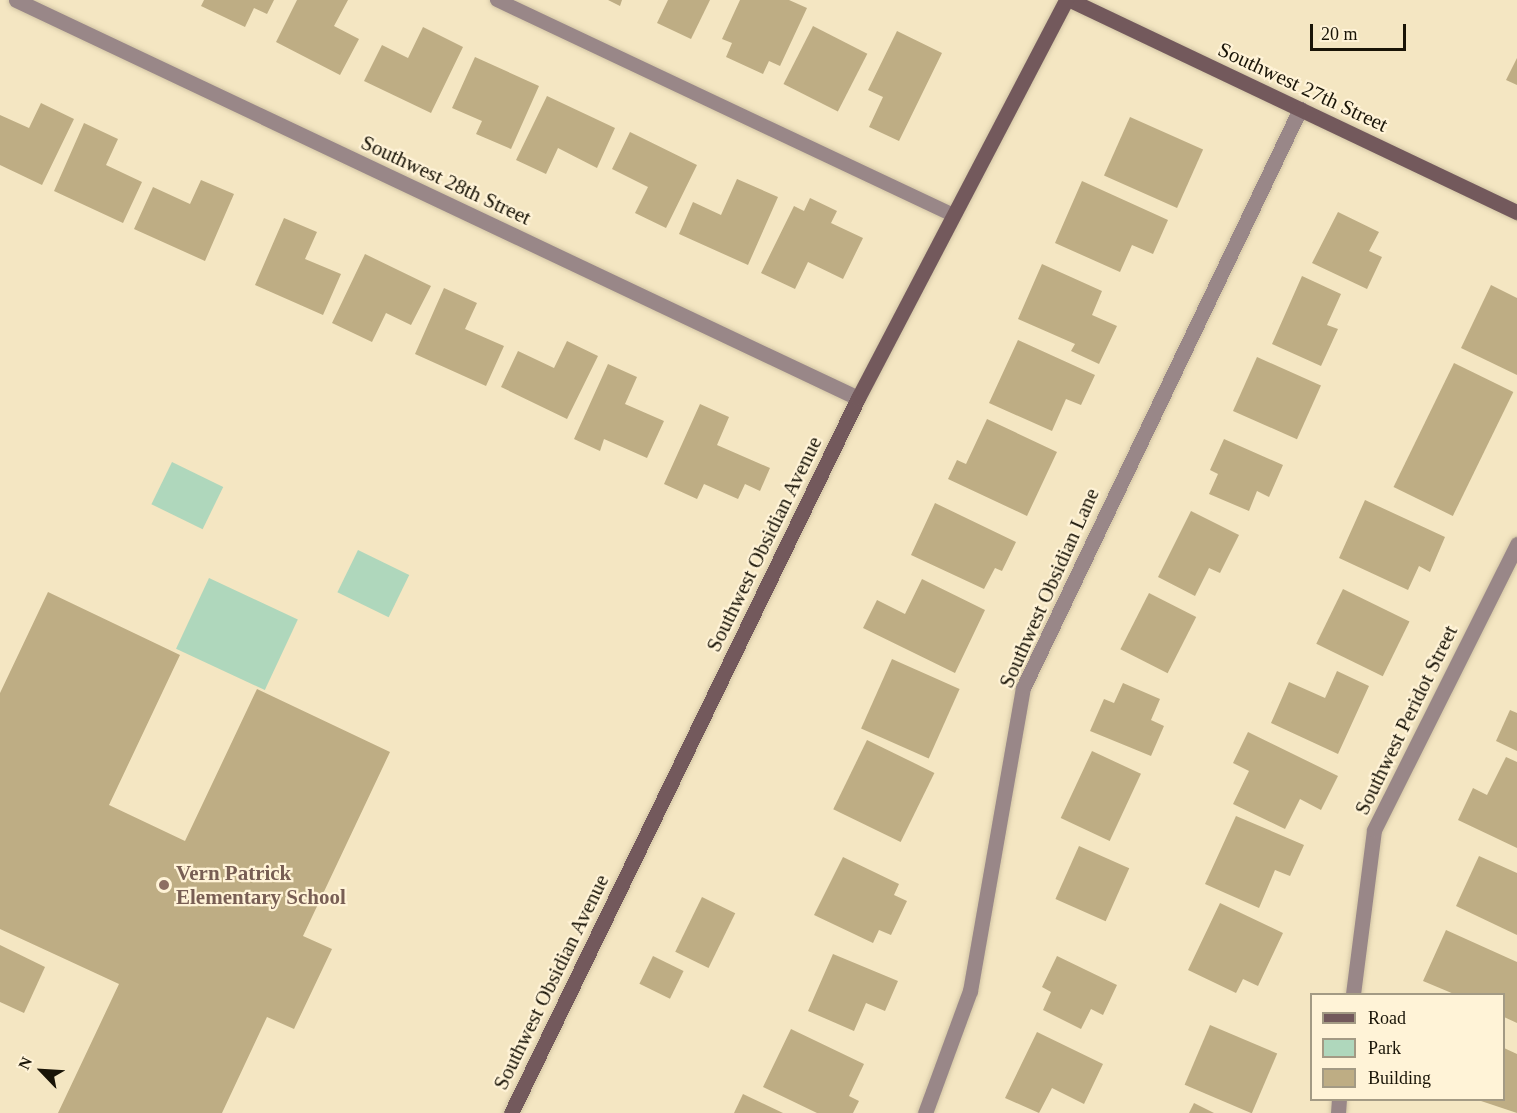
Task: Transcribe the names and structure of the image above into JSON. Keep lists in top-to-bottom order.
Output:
{
  "streets": {
    "street": [
      "Southwest 27th Street",
      "Southwest 28th Street",
      "Southwest Obsidian Avenue",
      "Southwest Obsidian Lane",
      "Southwest Peridot Street"
    ]
  },
  "crossings": [
    ["Southwest 27th Street", "Southwest Obsidian Avenue"],
    ["Southwest 27th Street", "Southwest Obsidian Lane"],
    ["Southwest 28th Street", "Southwest Obsidian Avenue"]
  ],
  "places": ["Vern Patrick Elementary School"],
  "legend": ["Road", "Park", "Building"],
  "scale_bar": "20 m",
  "north": "top left"
}
